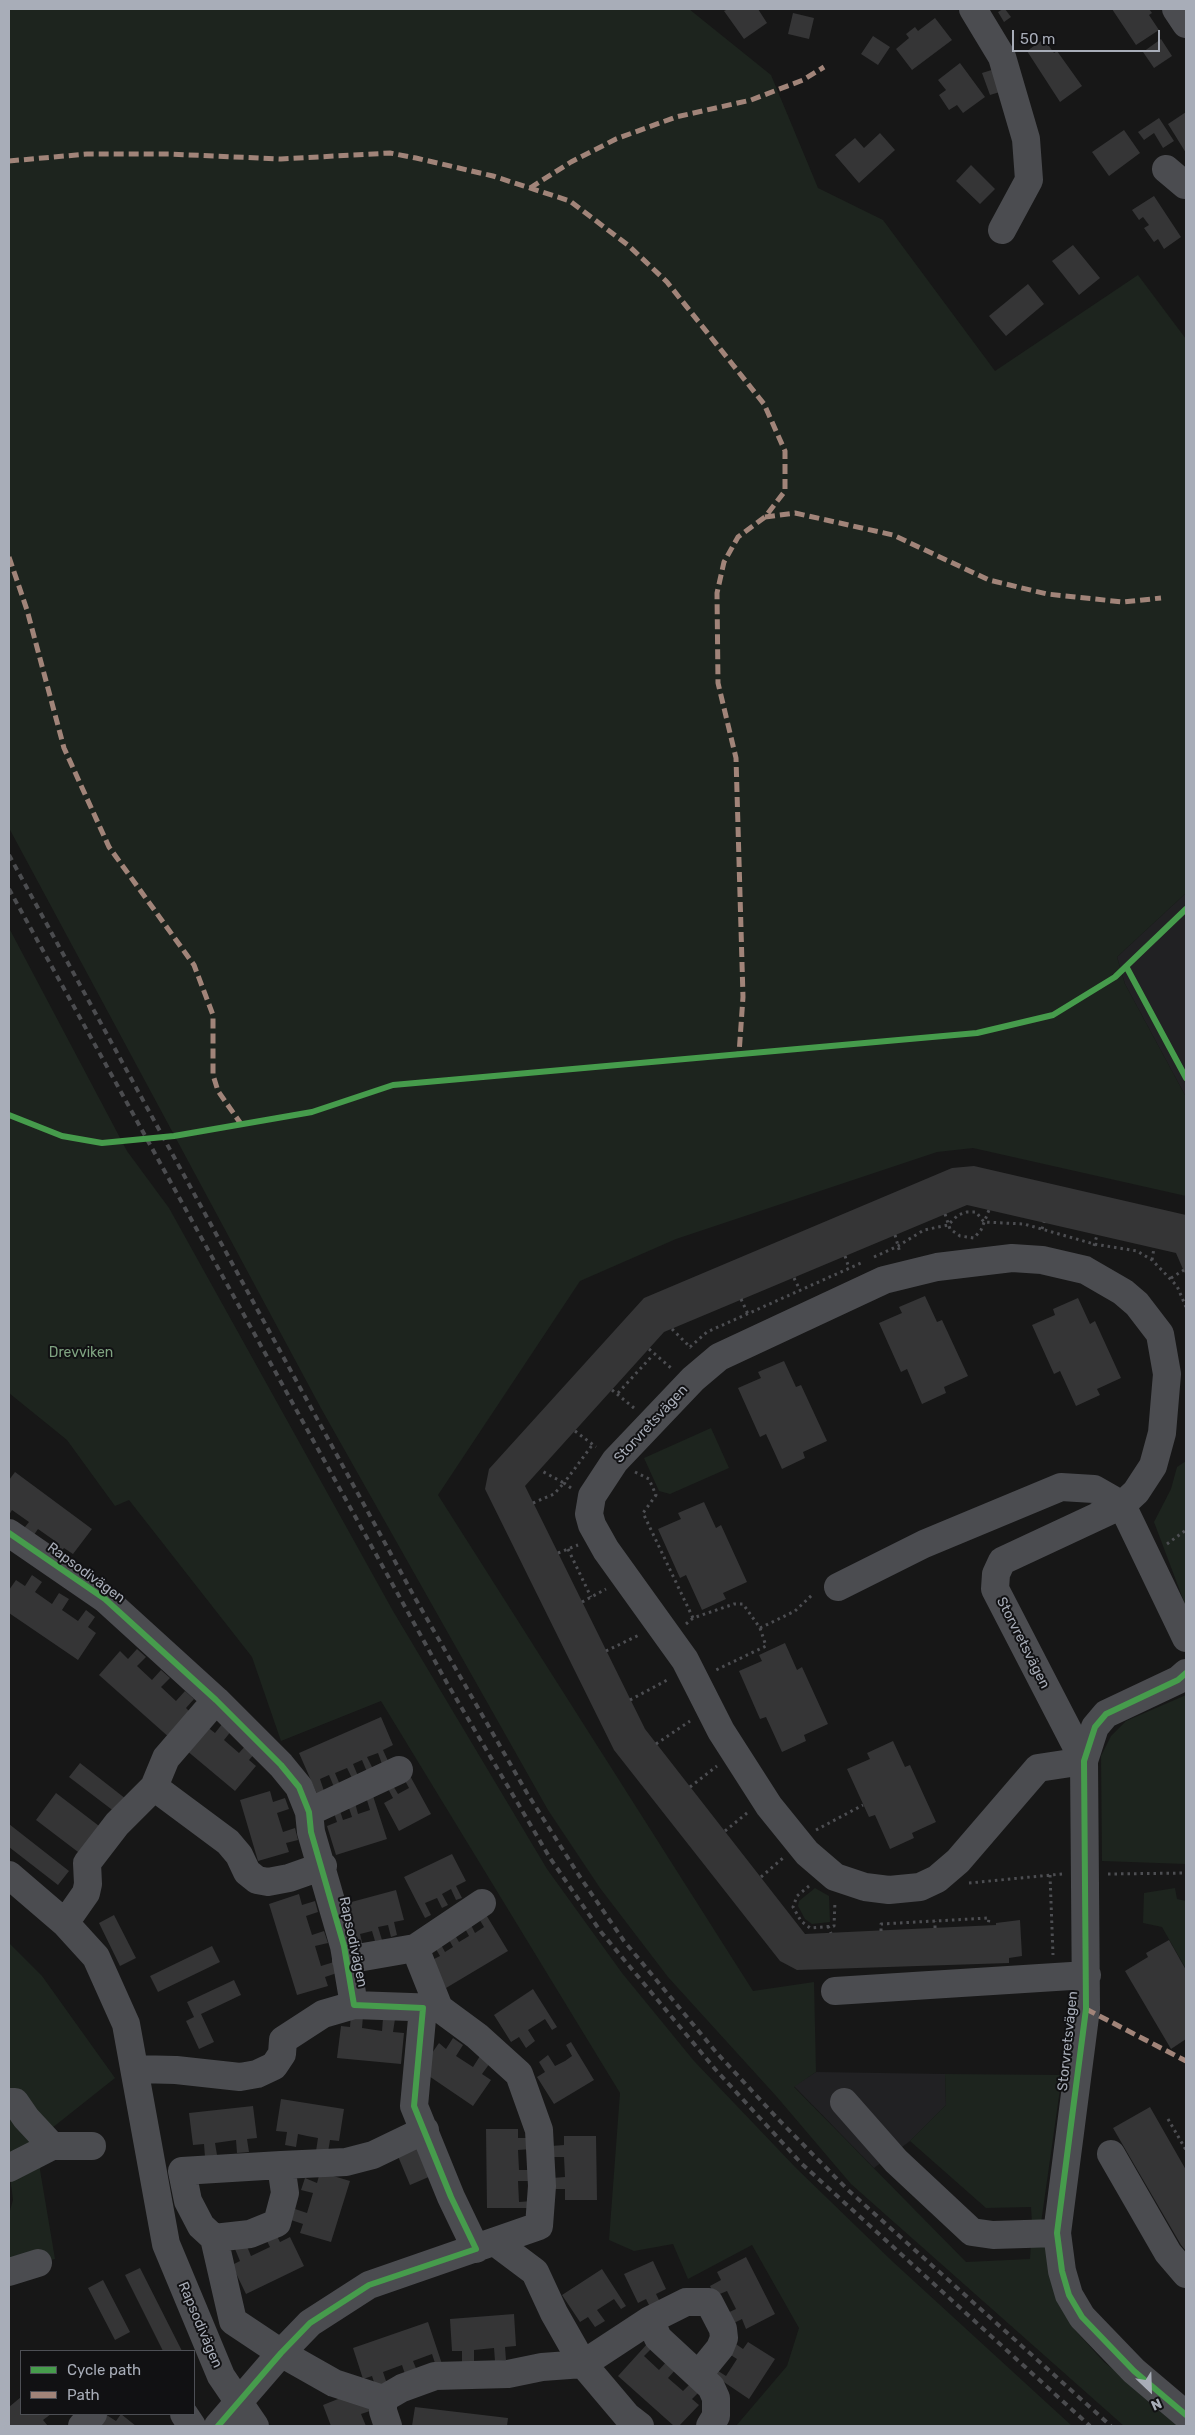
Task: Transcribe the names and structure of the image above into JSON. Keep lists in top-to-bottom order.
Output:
{
  "streets": {
    "street": ["Storvretsvägen", "Rapsodivägen"]
  },
  "parks": ["Drevviken"],
  "legend": ["Cycle path", "Path"],
  "scale_bar": "50 m",
  "north": "bottom right"
}
